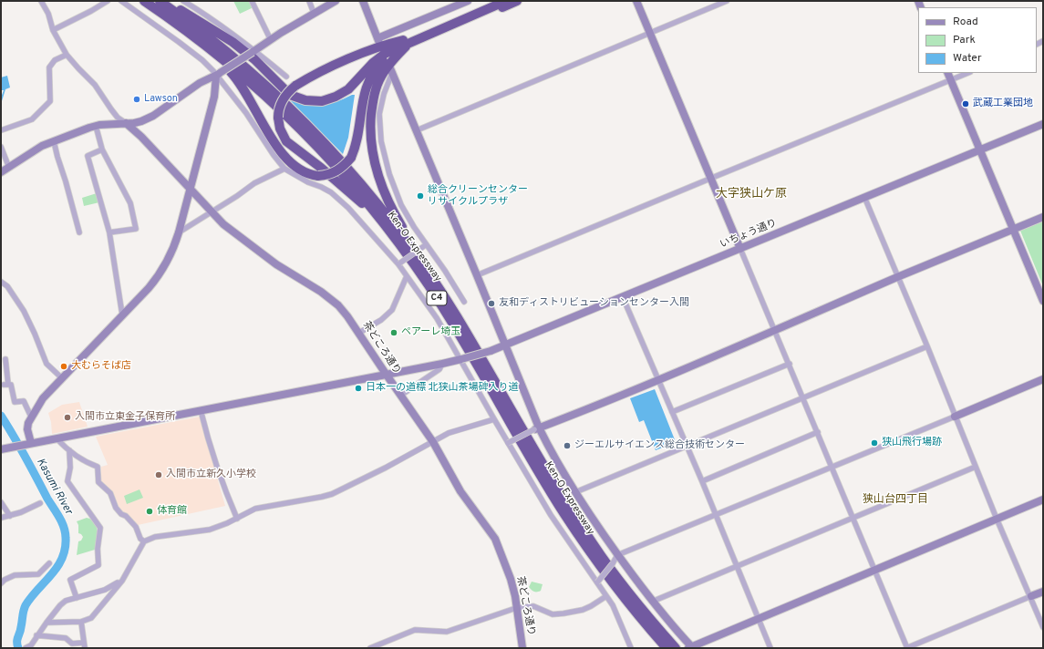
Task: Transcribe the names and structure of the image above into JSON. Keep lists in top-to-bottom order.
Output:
{
  "streets": {
    "highway": ["Ken-O Expressway", "C4"],
    "street": ["いちょう通り", "茶どころ通り"]
  },
  "crossings": [
    ["いちょう通り", "茶どころ通り"]
  ],
  "districts": ["大字狭山ケ原", "狭山台四丁目"],
  "water": ["Kasumi River"],
  "places": [
    "Lawson",
    "武蔵工業団地",
    "総合クリーンセンター リサイクルプラザ",
    "友和ディストリビューションセンター入間",
    "ペアーレ埼玉",
    "大むらそば店",
    "日本一の道標 北狭山茶場碑入り道",
    "入間市立東金子保育所",
    "狭山飛行場跡",
    "ジーエルサイエンス総合技術センター",
    "入間市立新久小学校",
    "体育館"
  ],
  "legend": ["Road", "Park", "Water"]
}
